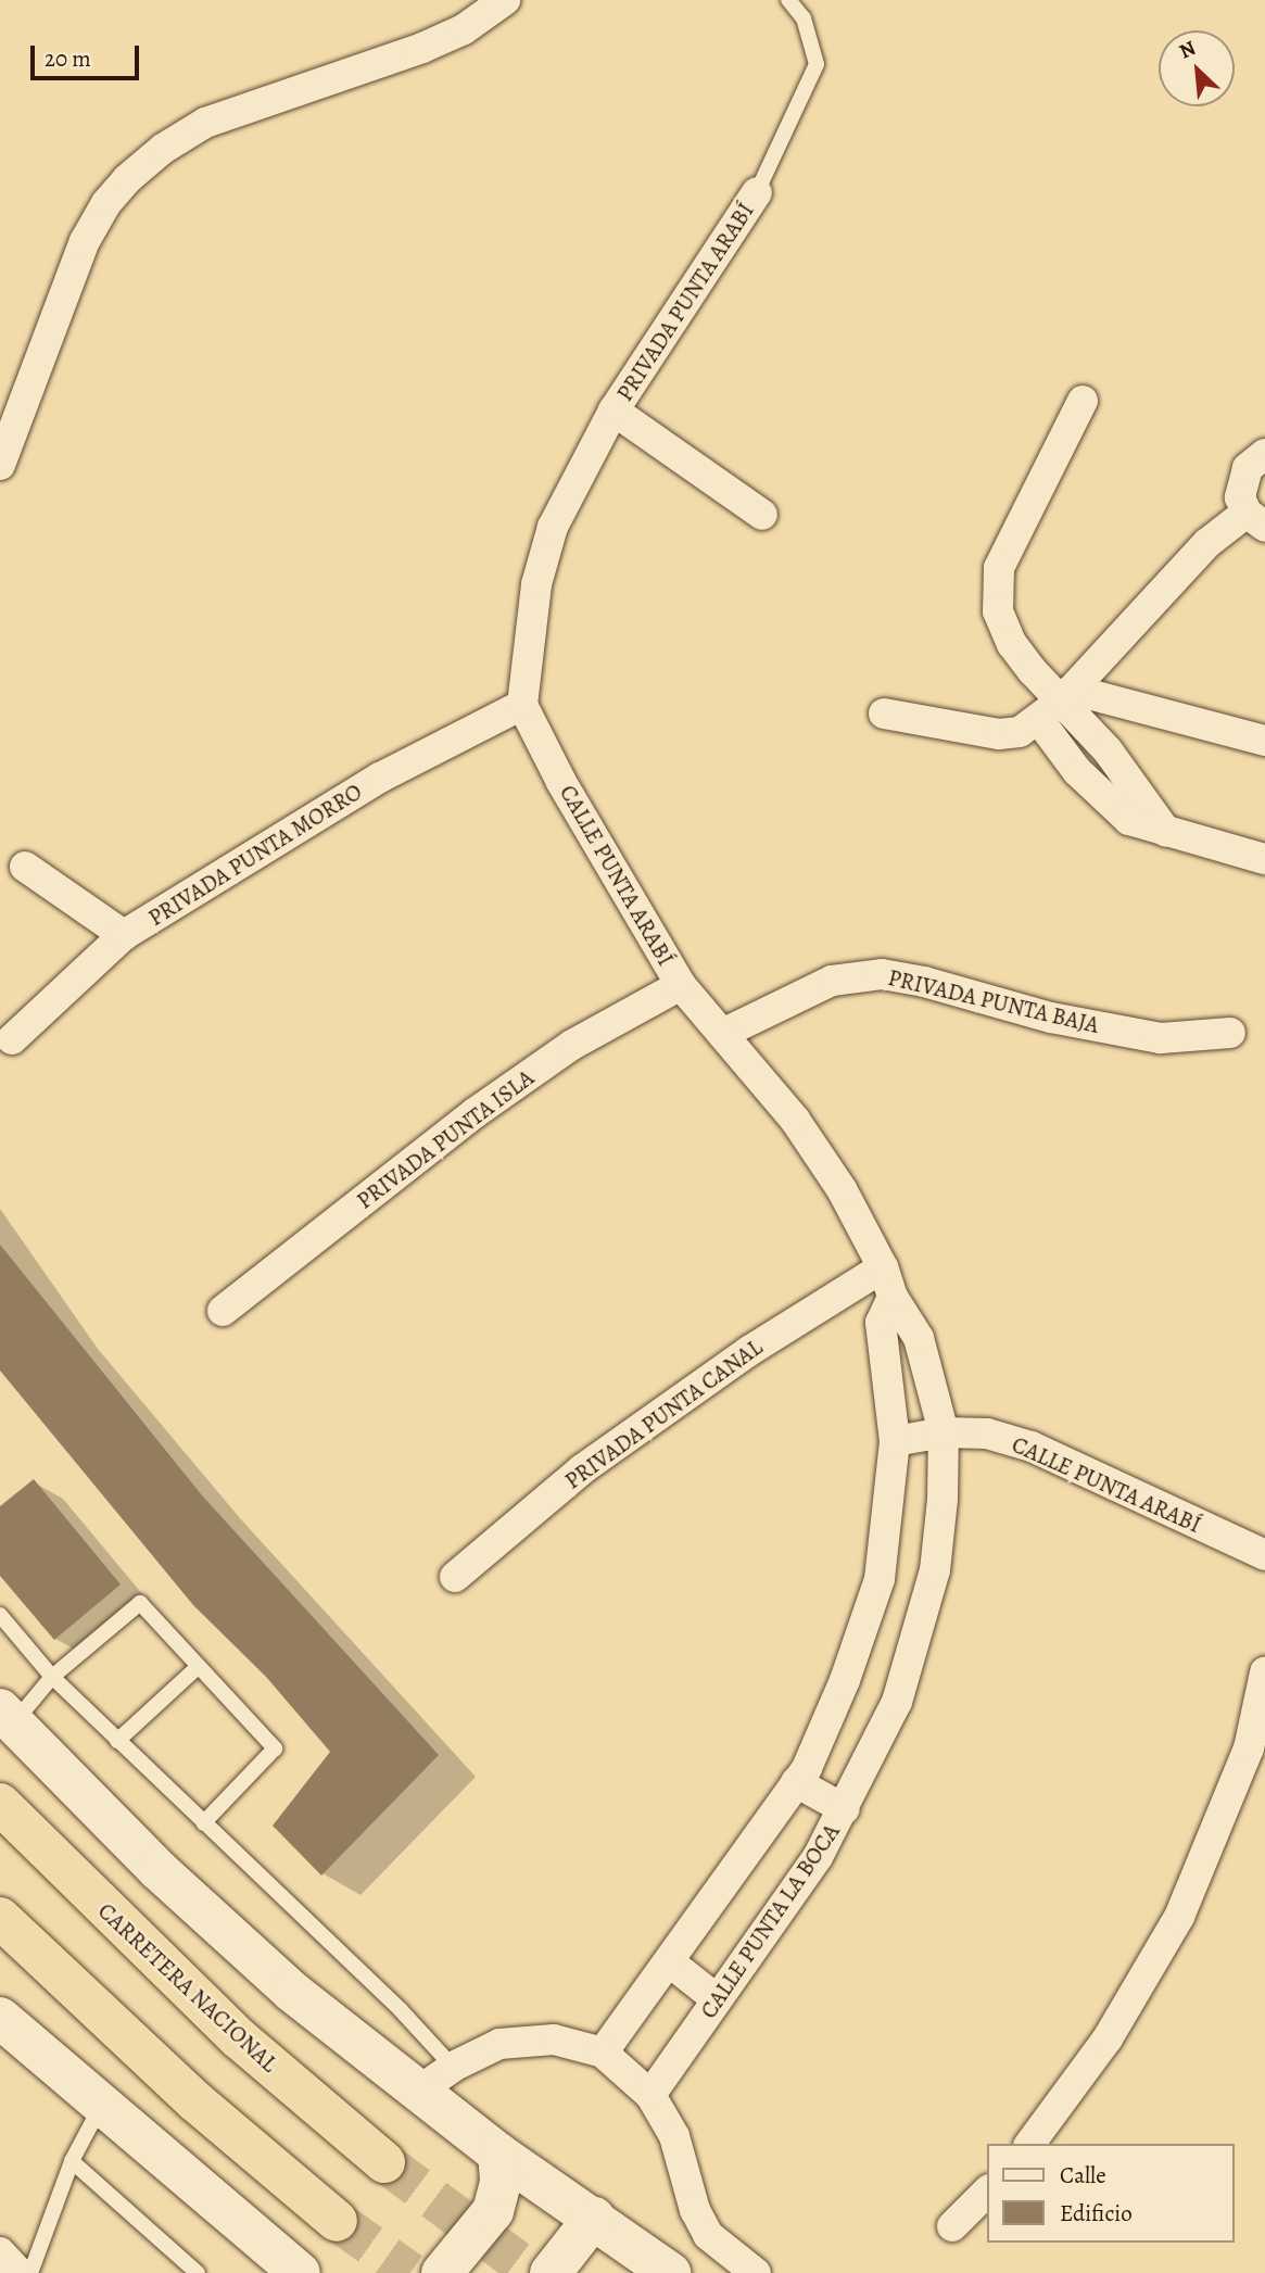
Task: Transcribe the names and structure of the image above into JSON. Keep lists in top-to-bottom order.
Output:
{
  "streets": {
    "highway": ["CARRETERA NACIONAL"],
    "street": [
      "PRIVADA PUNTA ARABÍ",
      "PRIVADA PUNTA MORRO",
      "CALLE PUNTA ARABÍ",
      "PRIVADA PUNTA BAJA",
      "PRIVADA PUNTA ISLA",
      "PRIVADA PUNTA CANAL",
      "CALLE PUNTA LA BOCA"
    ]
  },
  "crossings": [
    ["PRIVADA PUNTA MORRO", "CALLE PUNTA ARABÍ"],
    ["CALLE PUNTA ARABÍ", "PRIVADA PUNTA BAJA"],
    ["CALLE PUNTA ARABÍ", "PRIVADA PUNTA ISLA"],
    ["CALLE PUNTA ARABÍ", "PRIVADA PUNTA CANAL"],
    ["CALLE PUNTA ARABÍ", "CALLE PUNTA LA BOCA"]
  ],
  "legend": ["Calle", "Edificio"],
  "scale_bar": "20 m",
  "north": "top left"
}
